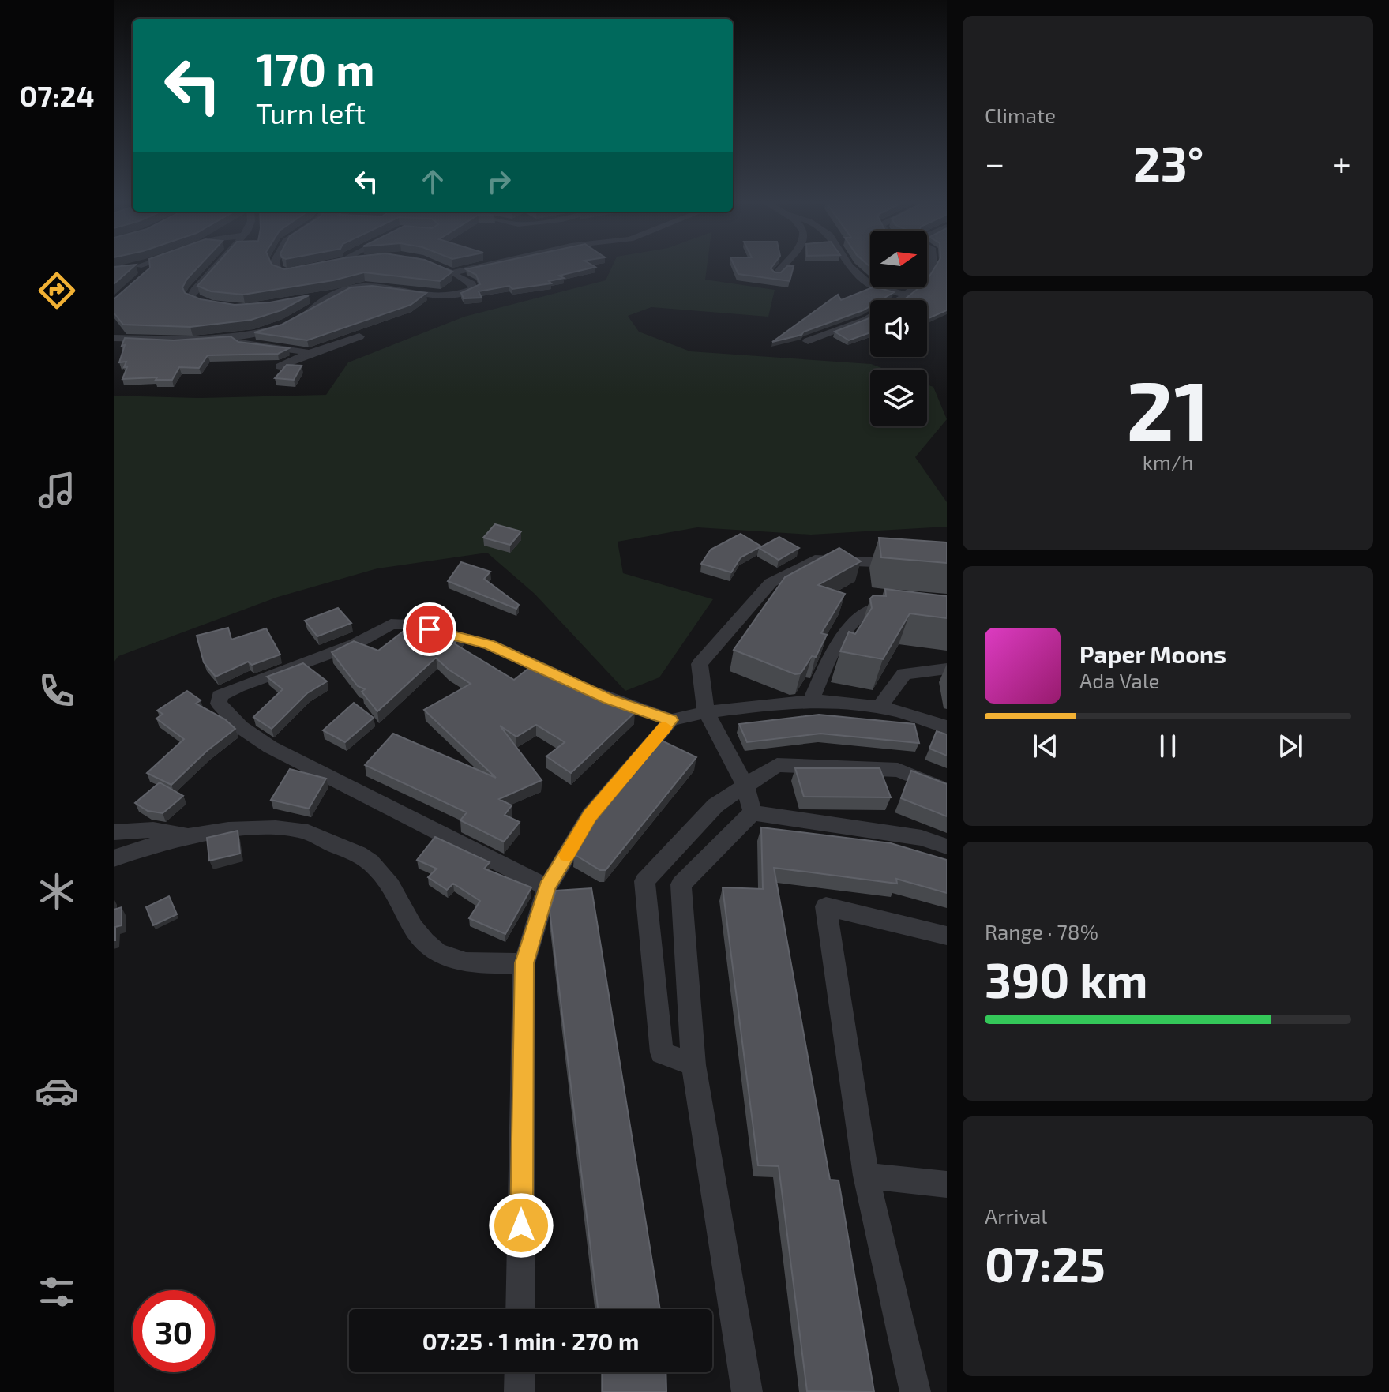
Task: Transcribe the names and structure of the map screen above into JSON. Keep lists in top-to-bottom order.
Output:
{
  "north": "right",
  "page": {
    "tabs": "07:24",
    "tile": [
      "Climate",
      ["21", "km/h"],
      ["Range · 78%", "390 km"],
      ["Arrival", "07:25"]
    ],
    "turn": ["170 m", "Turn left"],
    "heat": ["−", "23°", "+"],
    "song": ["Paper Moons", "Ada Vale"],
    "limit": "30",
    "trip": "07:25 · 1 min · 270 m"
  }
}
